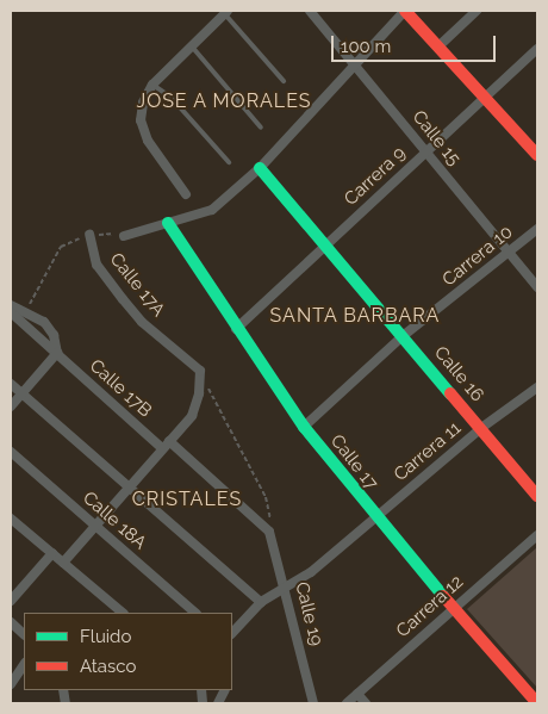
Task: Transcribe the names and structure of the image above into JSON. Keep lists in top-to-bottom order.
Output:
{
  "streets": {
    "street": [
      "Calle 15",
      "Carrera 9",
      "Carrera 10",
      "Calle 17A",
      "Calle 16",
      "Calle 17B",
      "Carrera 11",
      "Calle 17",
      "Calle 18A",
      "Carrera 12",
      "Calle 19"
    ]
  },
  "crossings": [
    ["Calle 15", "Carrera 9"],
    ["Calle 15", "Carrera 10"],
    ["Carrera 9", "Calle 16"],
    ["Carrera 9", "Calle 17"],
    ["Carrera 10", "Calle 16"],
    ["Carrera 10", "Calle 17"],
    ["Calle 16", "Carrera 11"],
    ["Calle 17B", "Calle 19"],
    ["Carrera 11", "Calle 17"],
    ["Carrera 11", "Calle 19"],
    ["Calle 17", "Carrera 12"]
  ],
  "districts": ["JOSE A MORALES", "SANTA BARBARA", "CRISTALES"],
  "legend": ["Fluido", "Atasco"],
  "scale_bar": "100 m"
}
